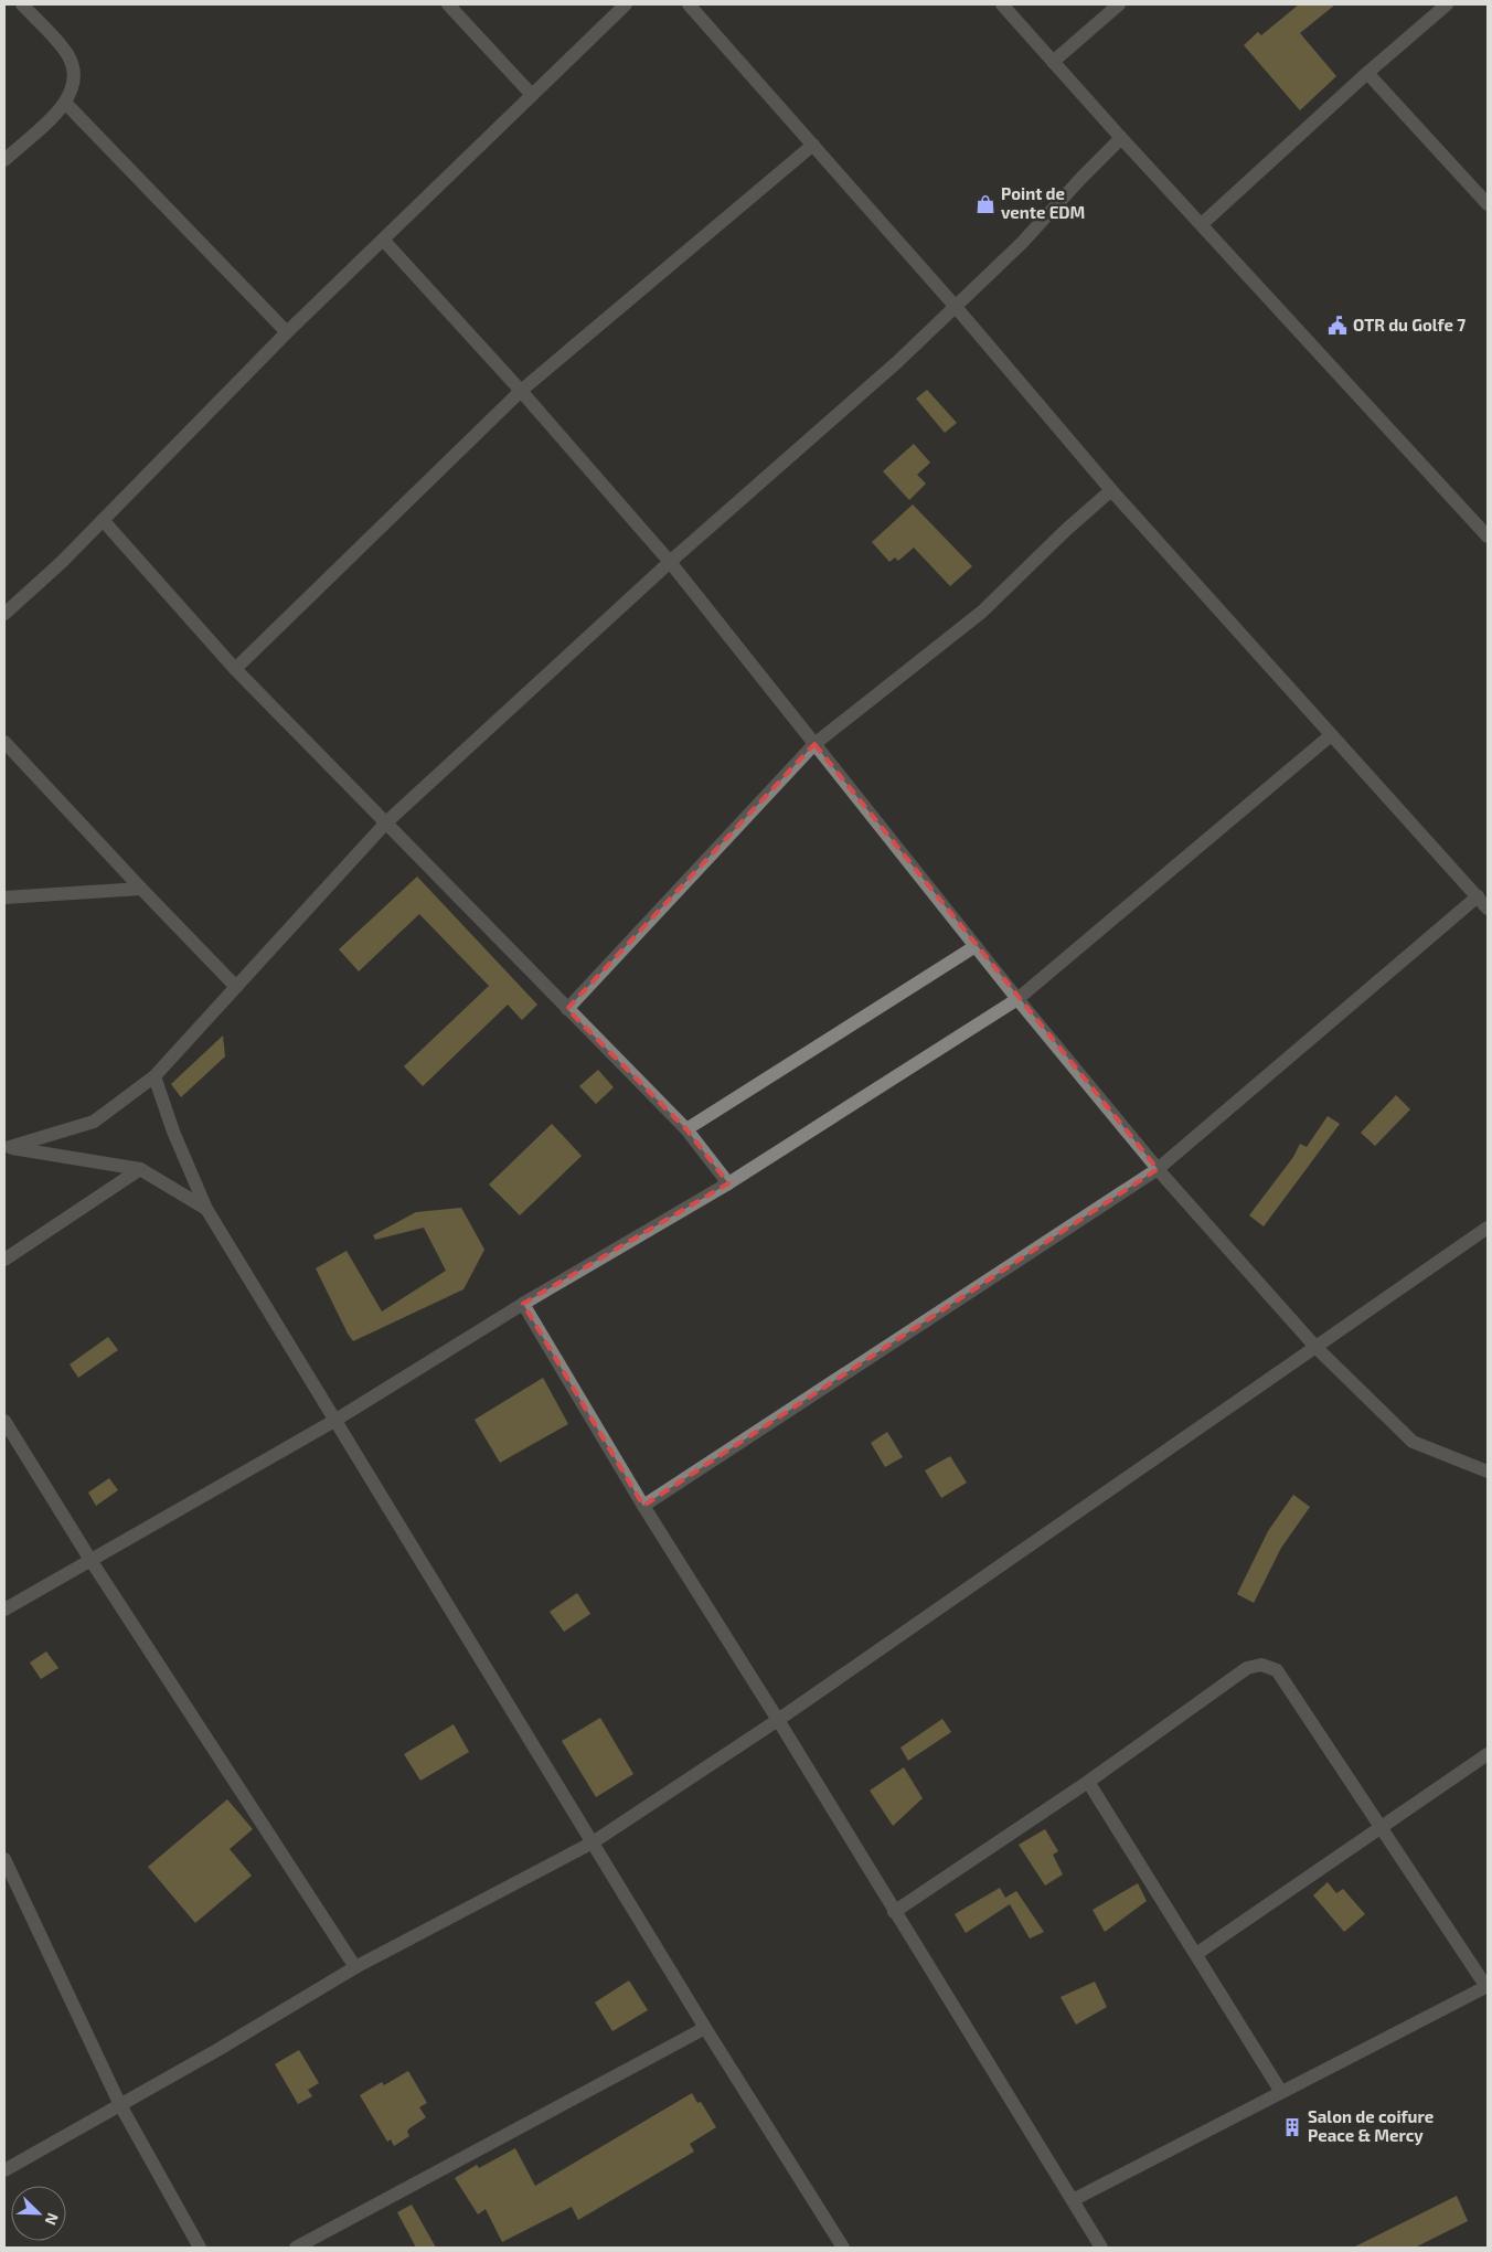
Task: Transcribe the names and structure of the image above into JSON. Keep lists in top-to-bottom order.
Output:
{
  "places": {
    "shop": ["Point de vente EDM"],
    "public building": ["OTR du Golfe 7"],
    "building": ["Salon de coifure Peace & Mercy"]
  },
  "north": "bottom right"
}
